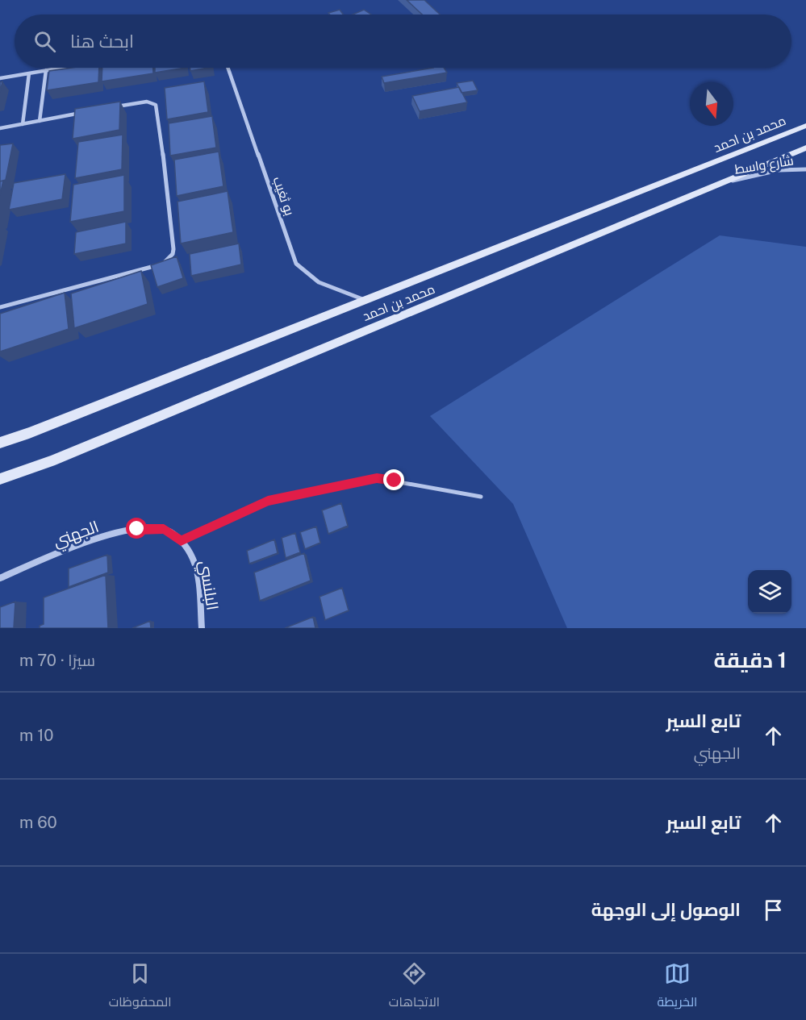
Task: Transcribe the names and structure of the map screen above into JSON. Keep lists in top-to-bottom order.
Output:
{
  "streets": {
    "street": [
      "محمد بن احمد",
      "شارع واسط",
      "بو ثغيب",
      "الجهني",
      "البلنسي"
    ]
  },
  "crossings": [
    ["محمد بن احمد", "شارع واسط"],
    ["محمد بن احمد", "بو ثغيب"],
    ["الجهني", "البلنسي"]
  ],
  "north": "bottom",
  "page": {
    "search": "ابحث هنا",
    "heading": ["1 دقيقة", "سيرًا · 70 m"],
    "list": [
      ["تابع السير", "الجهني", "10 m"],
      ["تابع السير", "60 m"],
      "الوصول إلى الوجهة"
    ],
    "nav": ["الخريطة", "الاتجاهات", "المحفوظات"]
  }
}
